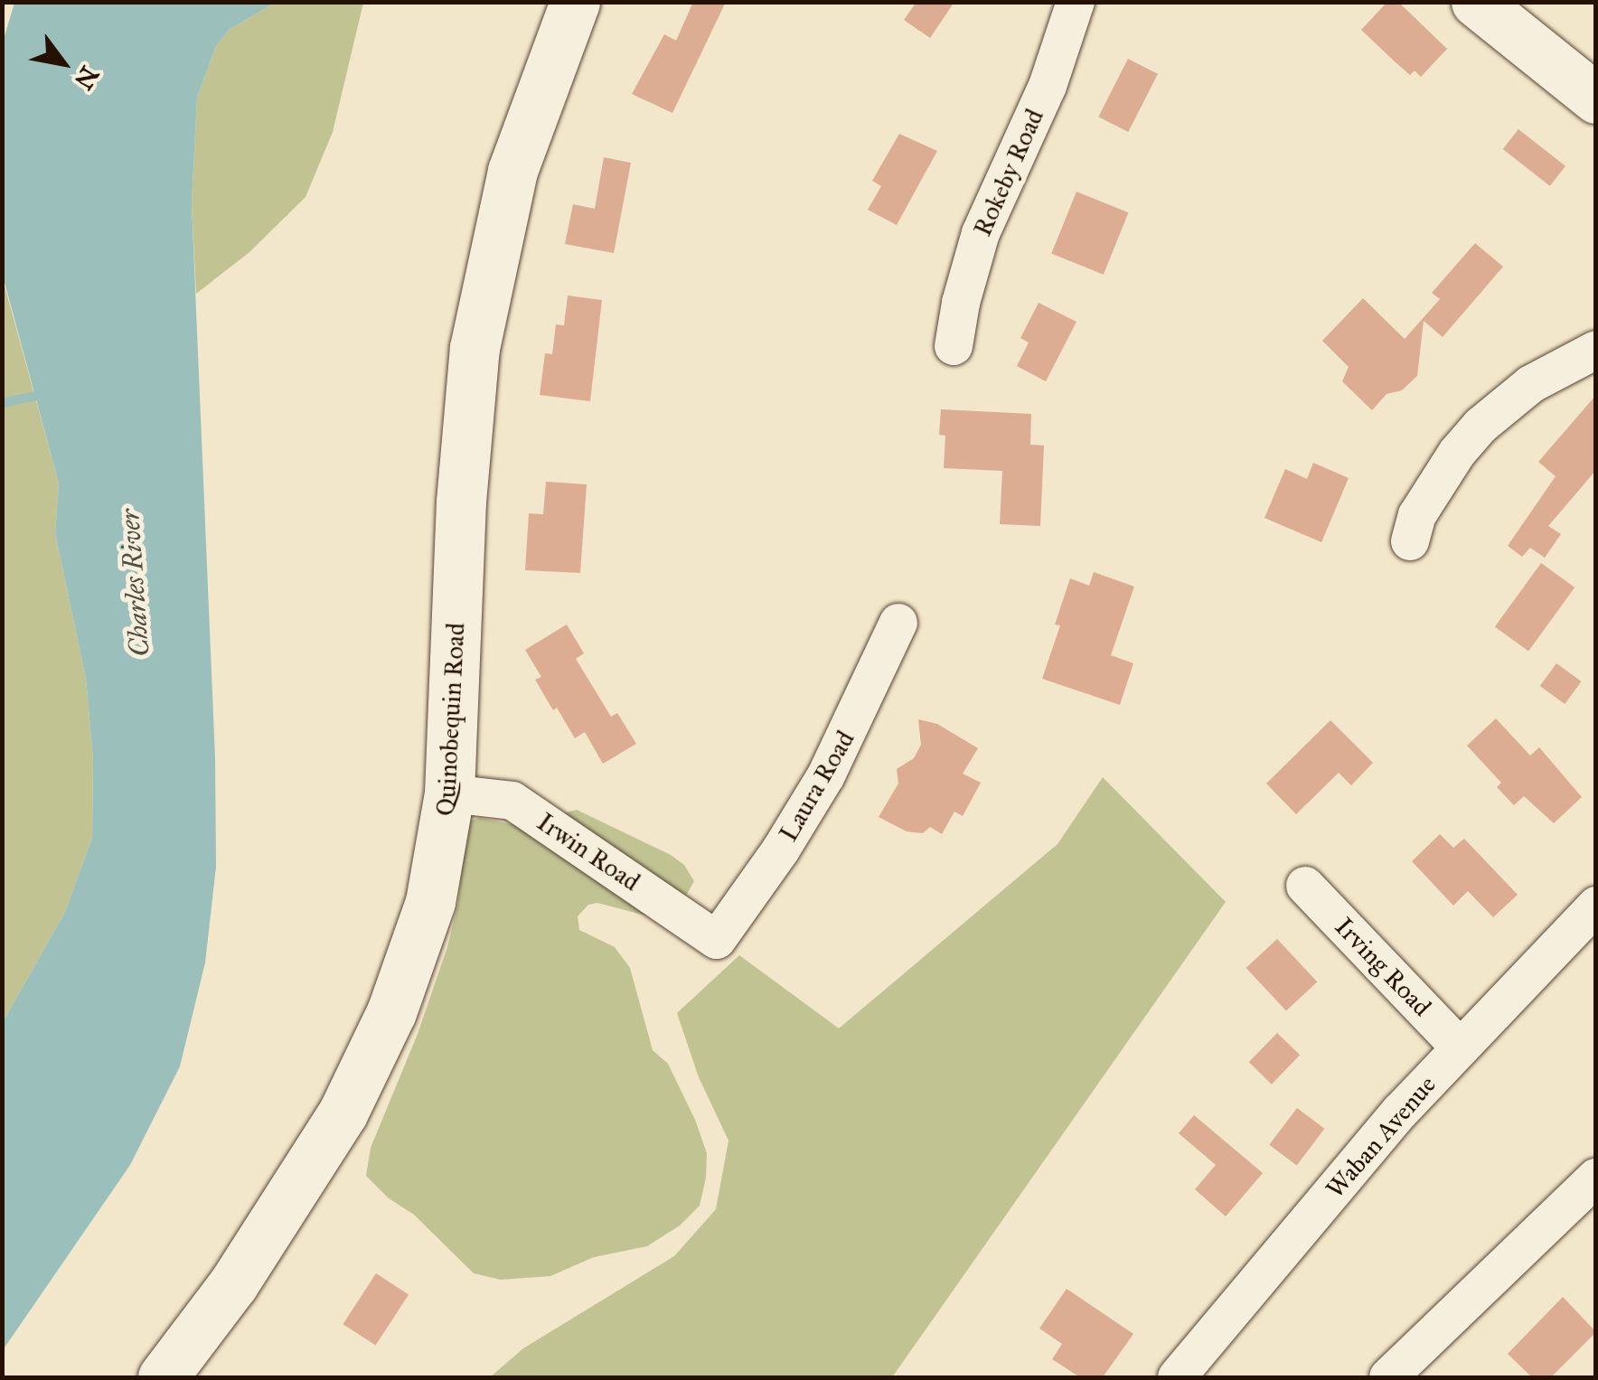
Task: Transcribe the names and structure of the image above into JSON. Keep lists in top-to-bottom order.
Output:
{
  "streets": {
    "main road": ["Quinobequin Road"],
    "street": [
      "Rokeby Road",
      "Laura Road",
      "Irwin Road",
      "Irving Road",
      "Waban Avenue"
    ]
  },
  "crossings": [
    ["Quinobequin Road", "Irwin Road"],
    ["Laura Road", "Irwin Road"],
    ["Irving Road", "Waban Avenue"]
  ],
  "water": ["Charles River"],
  "north": "bottom right"
}
